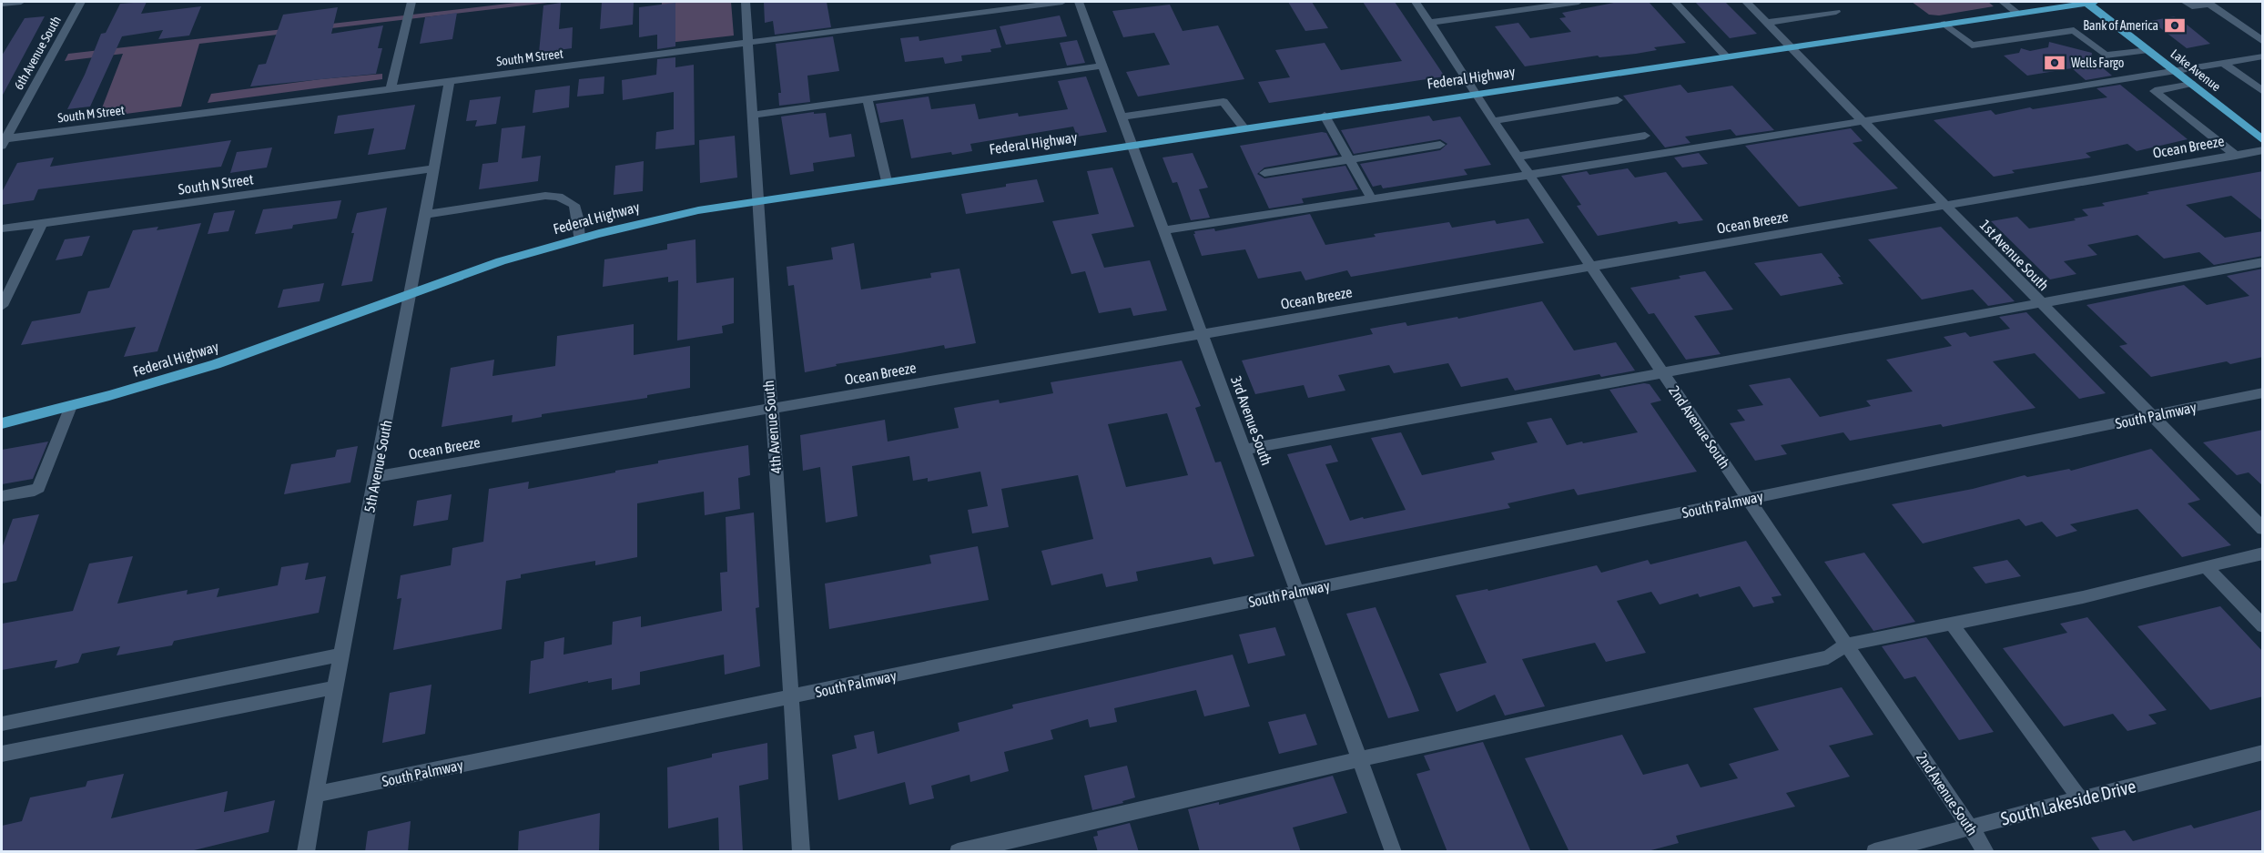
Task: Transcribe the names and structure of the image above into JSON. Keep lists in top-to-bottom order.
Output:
{
  "streets": {
    "main road": ["Lake Avenue", "Federal Highway"],
    "street": [
      "6th Avenue South",
      "South M Street",
      "Ocean Breeze",
      "South N Street",
      "1st Avenue South",
      "South Palmway",
      "3rd Avenue South",
      "4th Avenue South",
      "2nd Avenue South",
      "5th Avenue South",
      "South Lakeside Drive"
    ]
  },
  "crossings": [
    ["6th Avenue South", "South M Street"],
    ["South M Street", "4th Avenue South"],
    ["South M Street", "5th Avenue South"],
    ["Lake Avenue", "Federal Highway"],
    ["Federal Highway", "1st Avenue South"],
    ["Federal Highway", "3rd Avenue South"],
    ["Federal Highway", "4th Avenue South"],
    ["Federal Highway", "2nd Avenue South"],
    ["Federal Highway", "5th Avenue South"],
    ["Ocean Breeze", "1st Avenue South"],
    ["Ocean Breeze", "3rd Avenue South"],
    ["Ocean Breeze", "4th Avenue South"],
    ["Ocean Breeze", "2nd Avenue South"],
    ["Ocean Breeze", "5th Avenue South"],
    ["South N Street", "5th Avenue South"],
    ["1st Avenue South", "South Palmway"],
    ["South Palmway", "3rd Avenue South"],
    ["South Palmway", "4th Avenue South"],
    ["South Palmway", "2nd Avenue South"],
    ["South Palmway", "5th Avenue South"],
    ["2nd Avenue South", "South Lakeside Drive"]
  ],
  "places": {
    "bank": ["Bank of America", "Wells Fargo"]
  }
}
